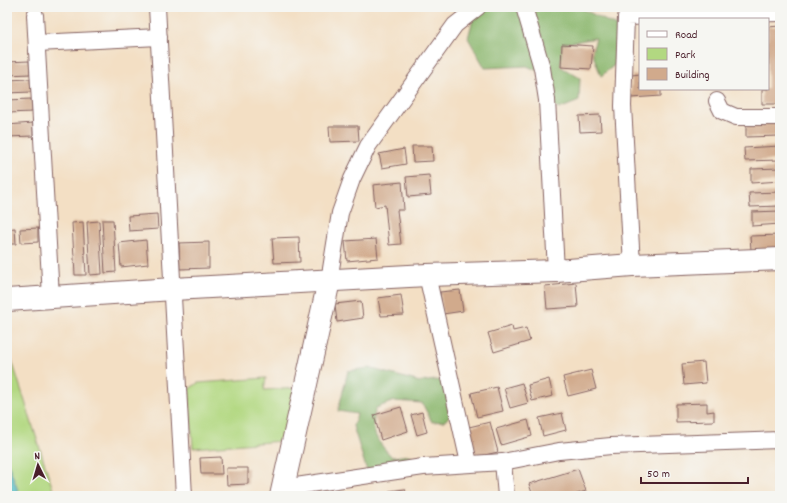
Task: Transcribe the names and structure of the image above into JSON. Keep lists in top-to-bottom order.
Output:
{
  "legend": ["Road", "Park", "Building"],
  "scale_bar": "50 m",
  "north": "top"
}
